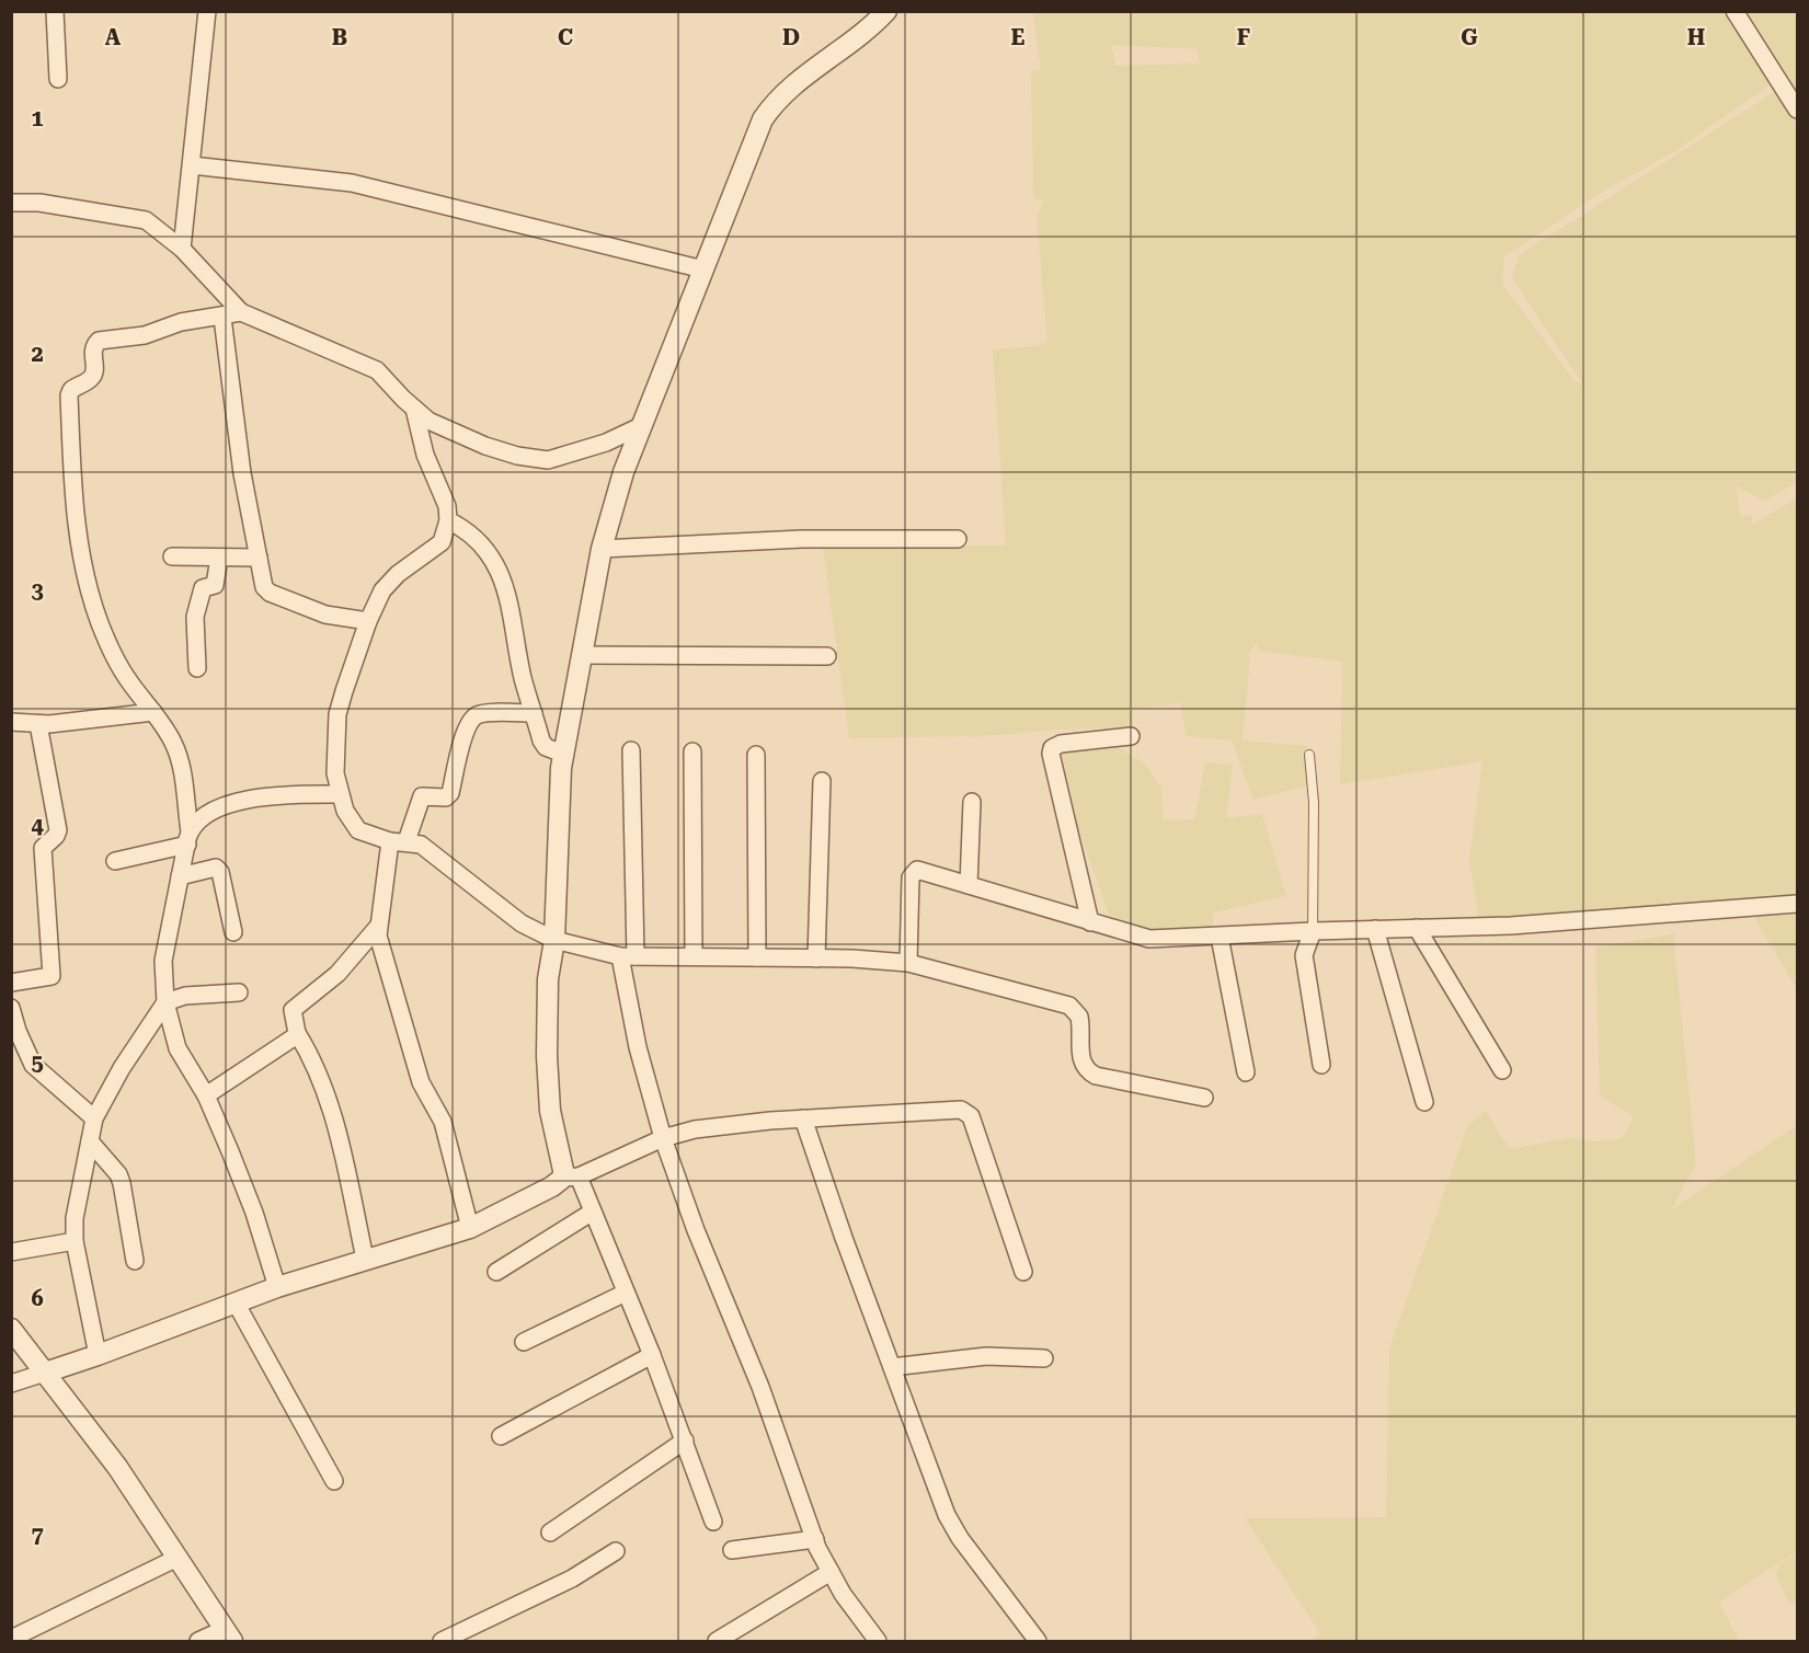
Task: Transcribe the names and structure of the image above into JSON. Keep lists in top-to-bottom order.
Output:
{
  "grid": {
    "columns": [
      "A",
      "B",
      "C",
      "D",
      "E",
      "F",
      "G",
      "H"
    ],
    "rows": [
      "1",
      "2",
      "3",
      "4",
      "5",
      "6",
      "7"
    ]
  }
}
